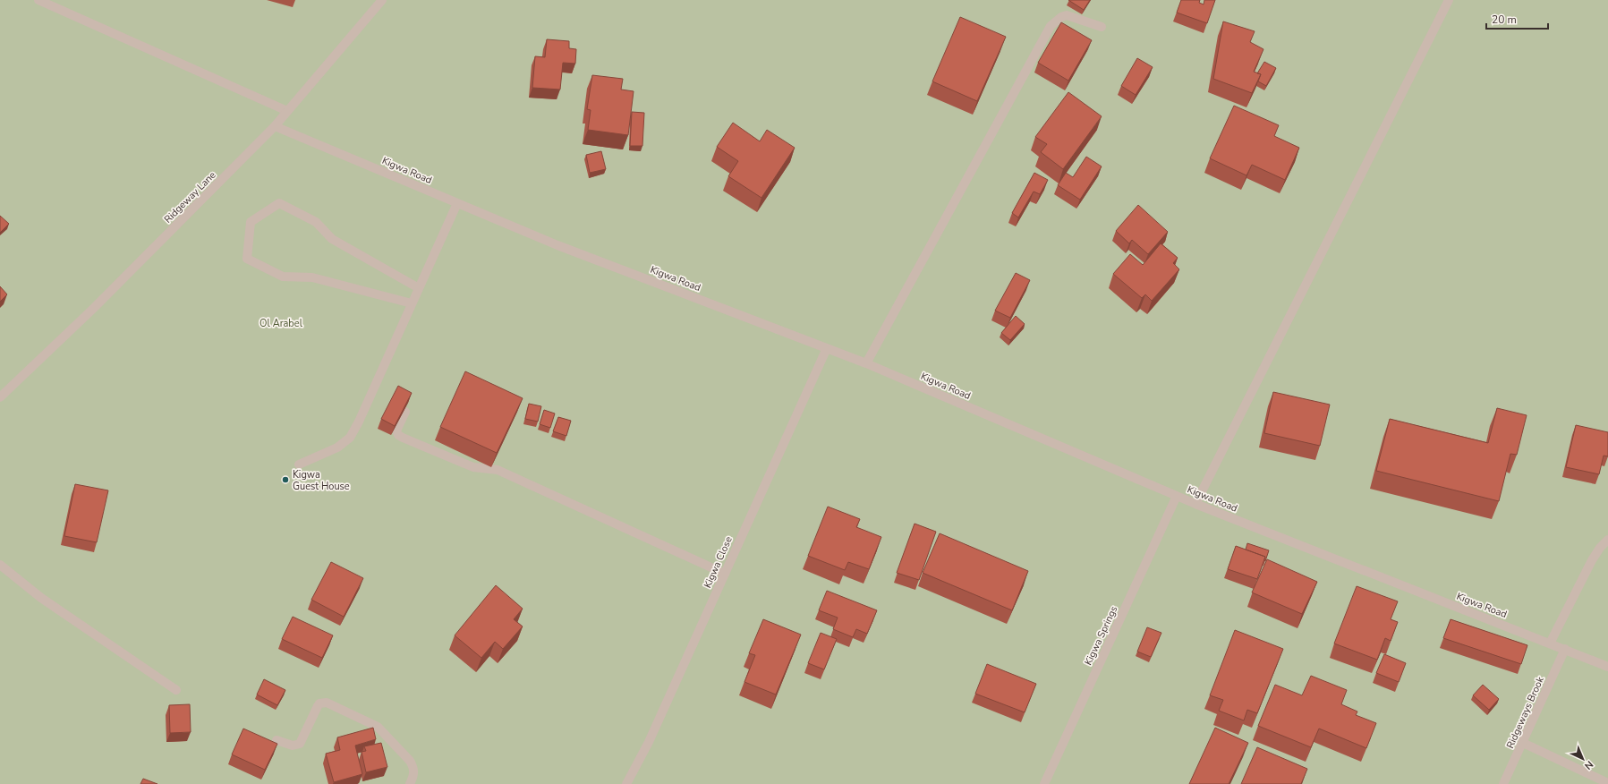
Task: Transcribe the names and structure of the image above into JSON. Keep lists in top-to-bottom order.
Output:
{
  "streets": {
    "street": [
      "Kigwa Road",
      "Ridgeway Lane",
      "Kigwa Close",
      "Kigwa Springs",
      "Ridgeways Brook"
    ]
  },
  "crossings": [
    ["Kigwa Road", "Ridgeway Lane"],
    ["Kigwa Road", "Kigwa Close"],
    ["Kigwa Road", "Kigwa Springs"],
    ["Kigwa Road", "Ridgeways Brook"]
  ],
  "parks": ["Ol Arabel"],
  "places": ["Kigwa Guest House"],
  "scale_bar": "20 m",
  "north": "bottom right"
}
